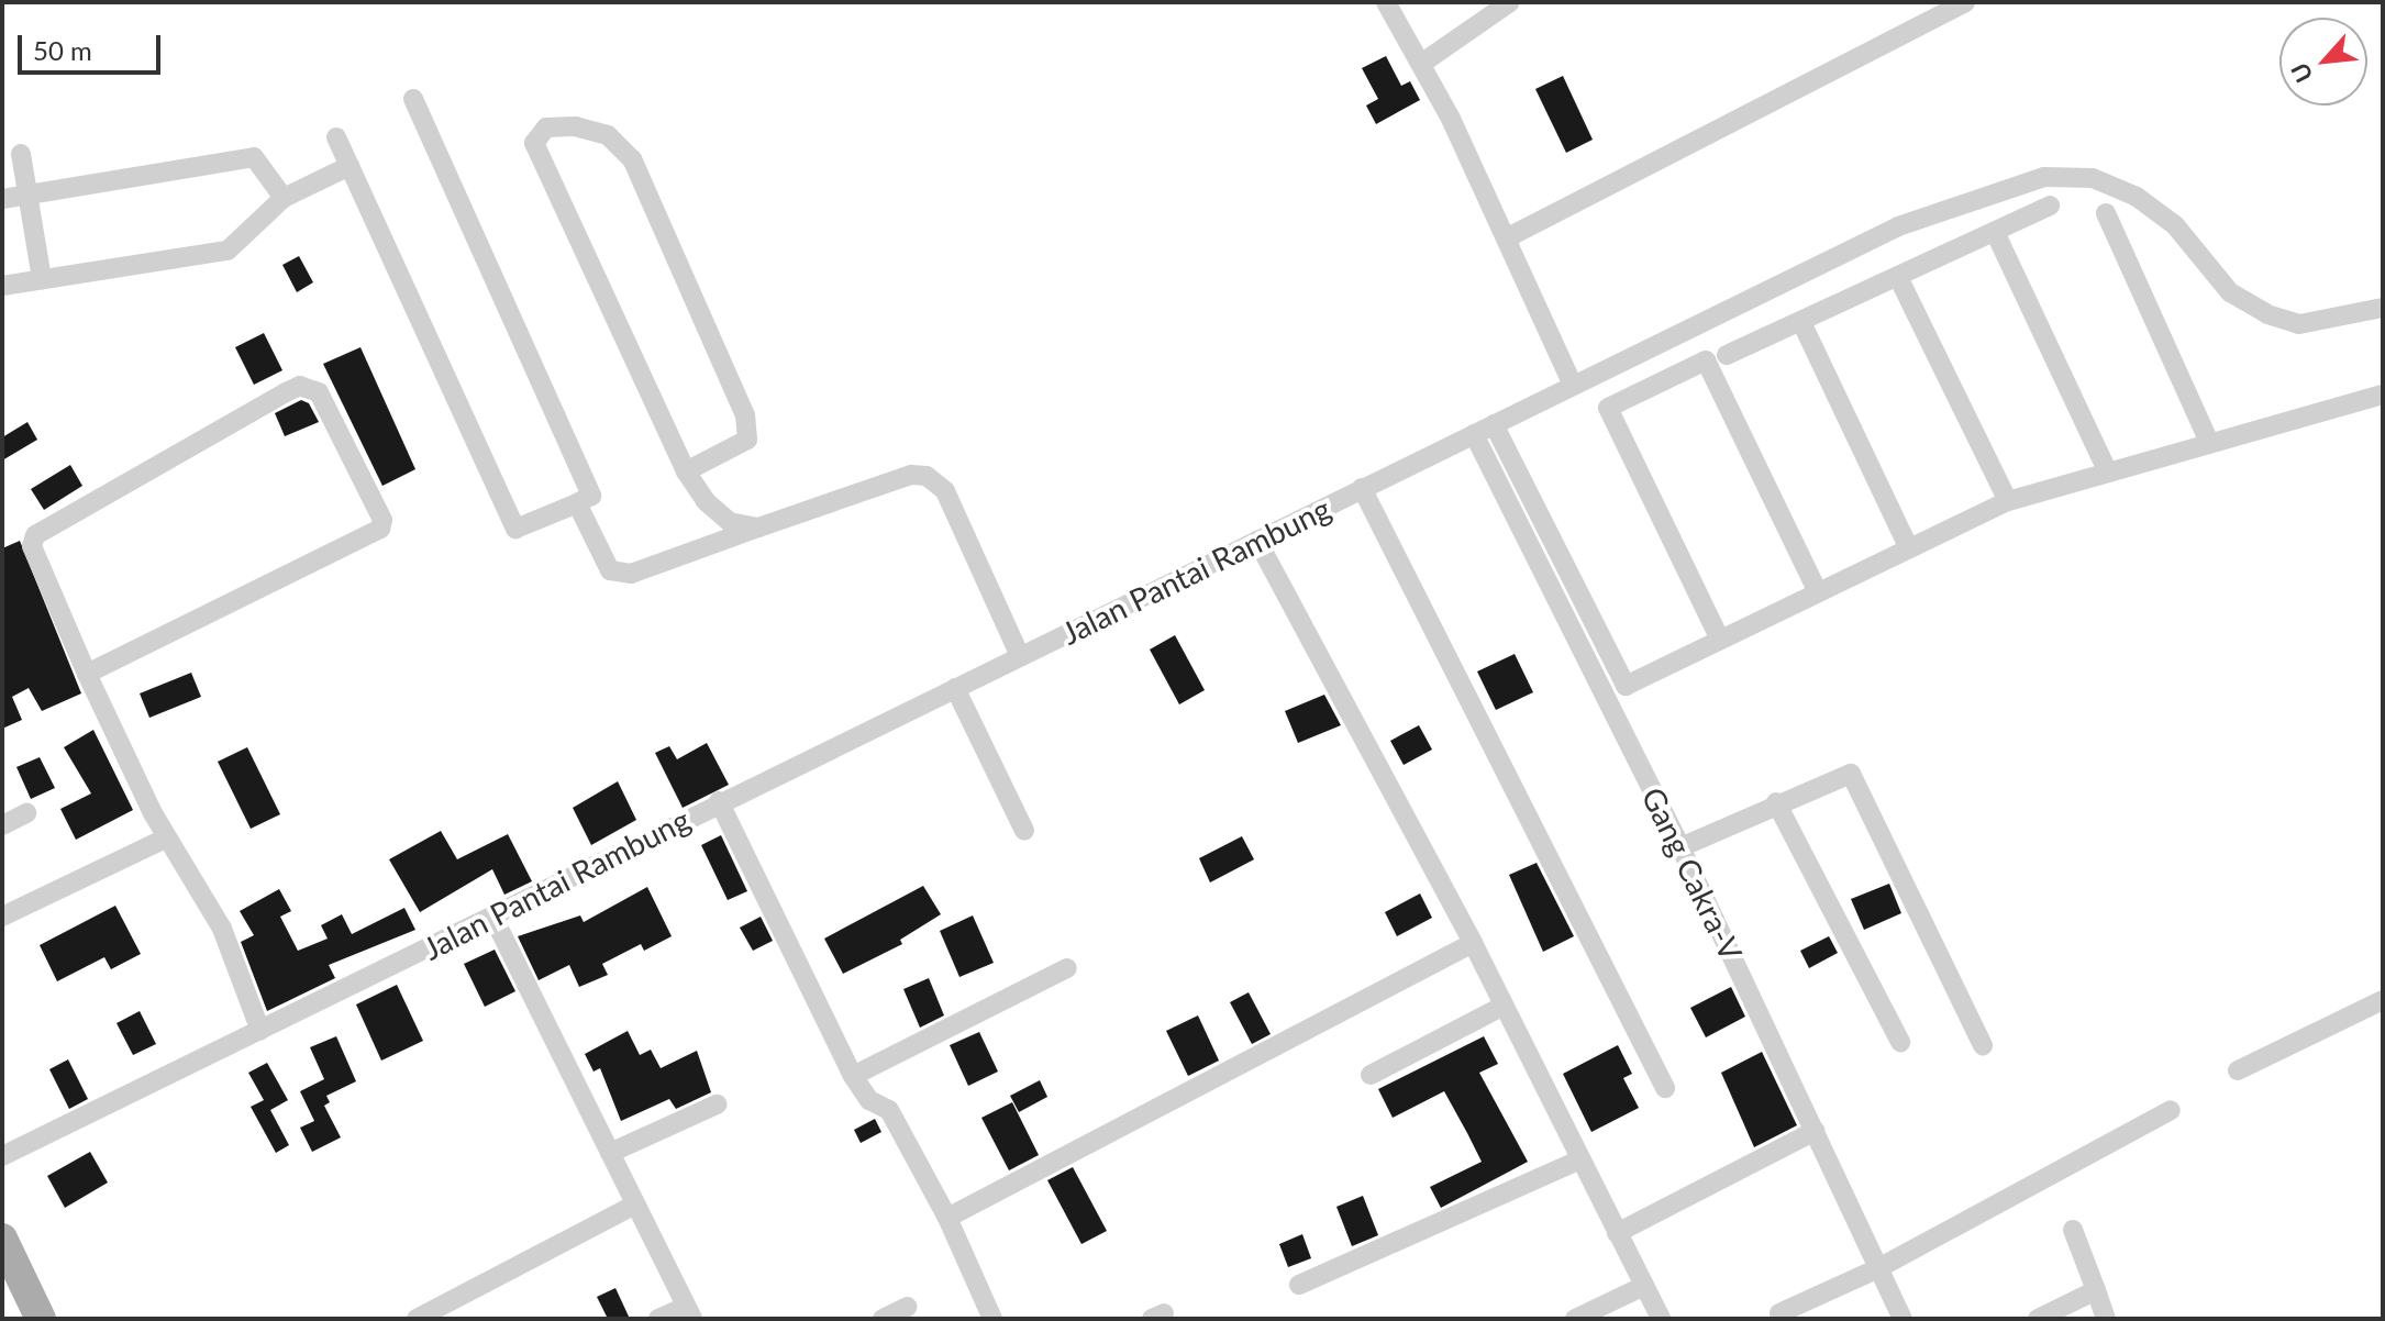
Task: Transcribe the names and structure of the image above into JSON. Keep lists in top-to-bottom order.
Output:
{
  "streets": {
    "street": ["Jalan Pantai Rambung", "Gang Cakra-V"]
  },
  "crossings": [
    ["Jalan Pantai Rambung", "Gang Cakra-V"]
  ],
  "scale_bar": "50 m",
  "north": "bottom left"
}
